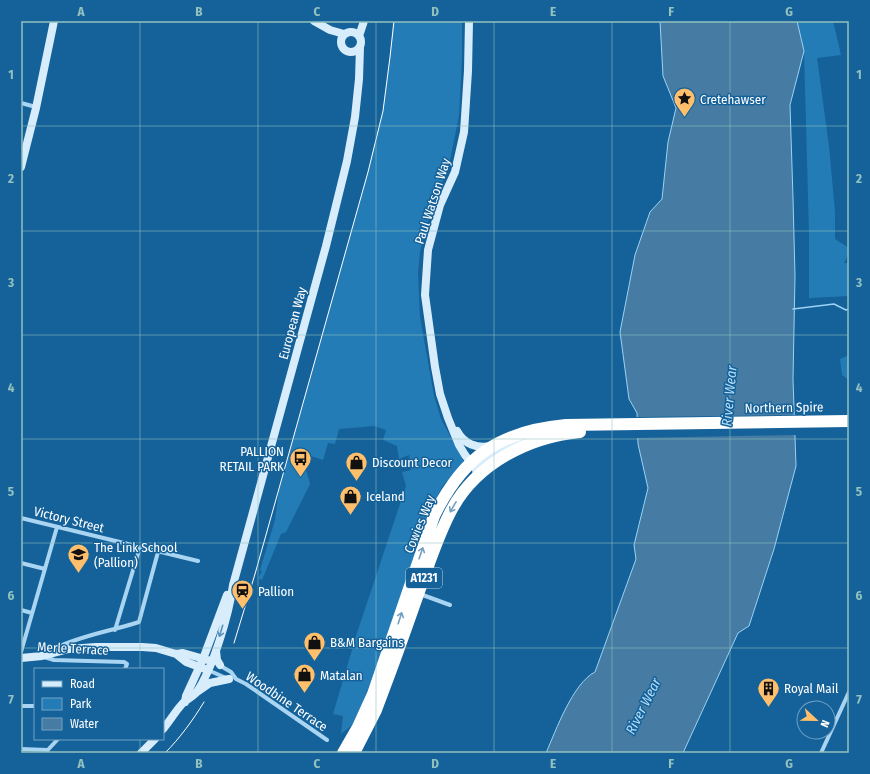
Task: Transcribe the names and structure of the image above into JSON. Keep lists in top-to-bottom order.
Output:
{
  "streets": {
    "highway": ["Northern Spire", "Cowies Way", "A1231"],
    "street": [
      "Paul Watson Way",
      "European Way",
      "Victory Street",
      "Merle Terrace",
      "Woodbine Terrace"
    ]
  },
  "crossings": [
    ["Paul Watson Way", "Cowies Way"],
    ["European Way", "Woodbine Terrace"],
    ["Northern Spire", "Cowies Way"]
  ],
  "water": ["River Wear"],
  "places": {
    "place": ["Cretehawser"],
    "bus stop": ["PALLION RETAIL PARK"],
    "shop": [
      "Discount Decor",
      "Iceland",
      "B&M Bargains",
      "Matalan"
    ],
    "school or university": ["The Link School (Pallion)"],
    "station": ["Pallion"],
    "building": ["Royal Mail"]
  },
  "legend": ["Road", "Park", "Water"],
  "north": "right",
  "grid": {
    "columns": [
      "A",
      "B",
      "C",
      "D",
      "E",
      "F",
      "G"
    ],
    "rows": [
      "1",
      "2",
      "3",
      "4",
      "5",
      "6",
      "7"
    ]
  }
}
